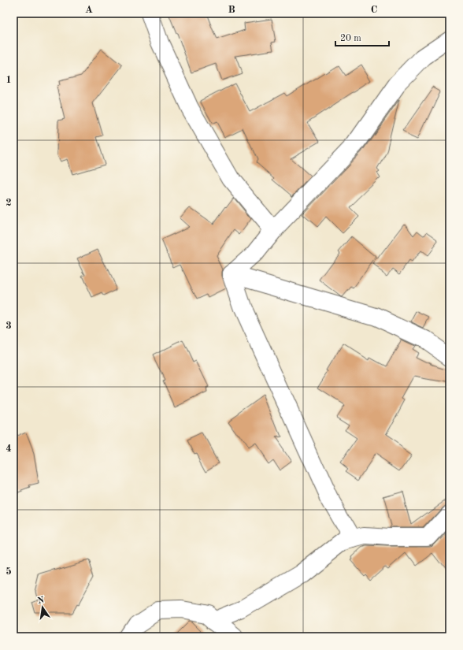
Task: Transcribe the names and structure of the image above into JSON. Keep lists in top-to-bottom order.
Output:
{
  "scale_bar": "20 m",
  "north": "top",
  "grid": {
    "columns": ["A", "B", "C"],
    "rows": [
      "1",
      "2",
      "3",
      "4",
      "5"
    ]
  }
}
